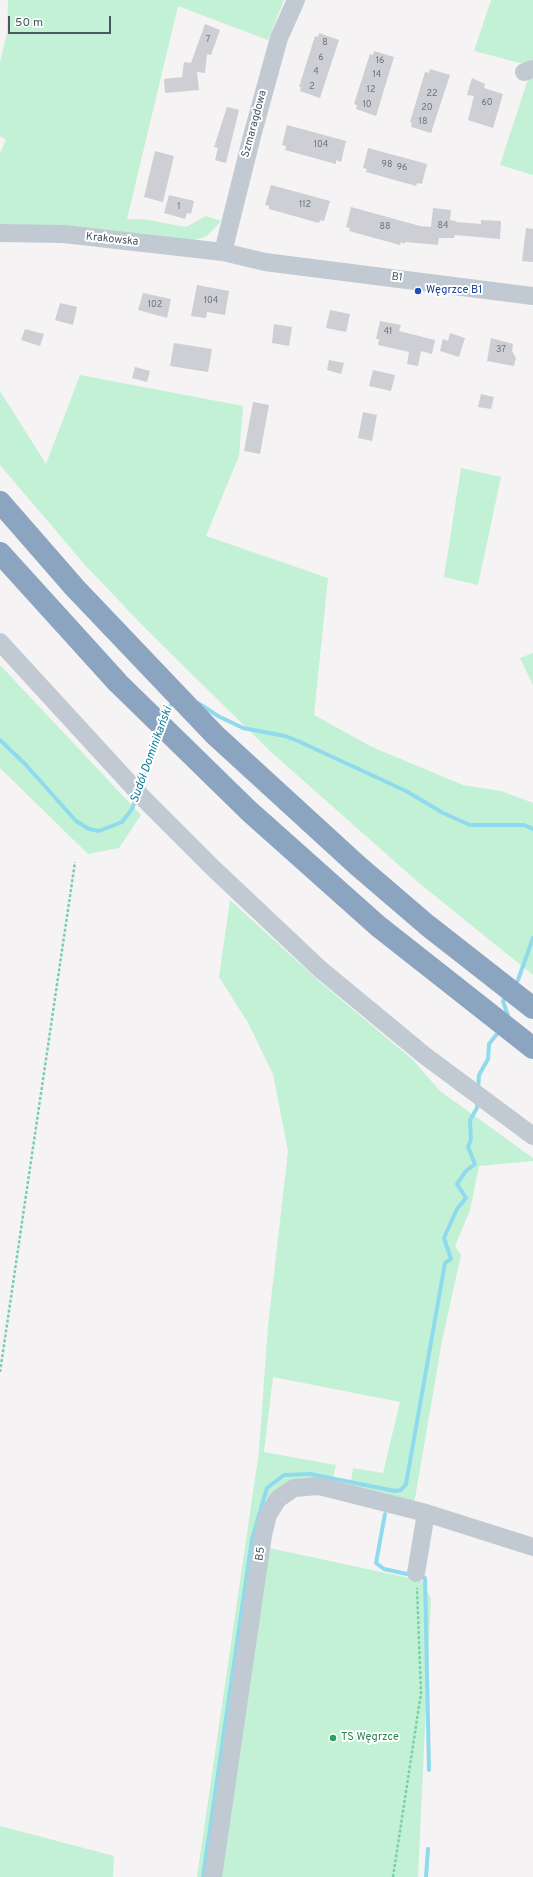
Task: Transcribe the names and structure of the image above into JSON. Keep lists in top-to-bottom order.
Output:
{
  "streets": {
    "street": [
      "Szmaragdowa",
      "Krakowska",
      "B1",
      "B5"
    ]
  },
  "crossings": [
    ["Szmaragdowa", "Krakowska"],
    ["Krakowska", "B1"]
  ],
  "water": ["Sudół Dominikański"],
  "places": ["Węgrzce B1", "TS Węgrzce"],
  "house_numbers": [
    "7",
    "8",
    "6",
    "16",
    "4",
    "14",
    "2",
    "12",
    "22",
    "60",
    "10",
    "20",
    "18",
    "104",
    "98",
    "96",
    "112",
    "1",
    "84",
    "88",
    "104",
    "102",
    "41",
    "37"
  ],
  "scale_bar": "50 m"
}
